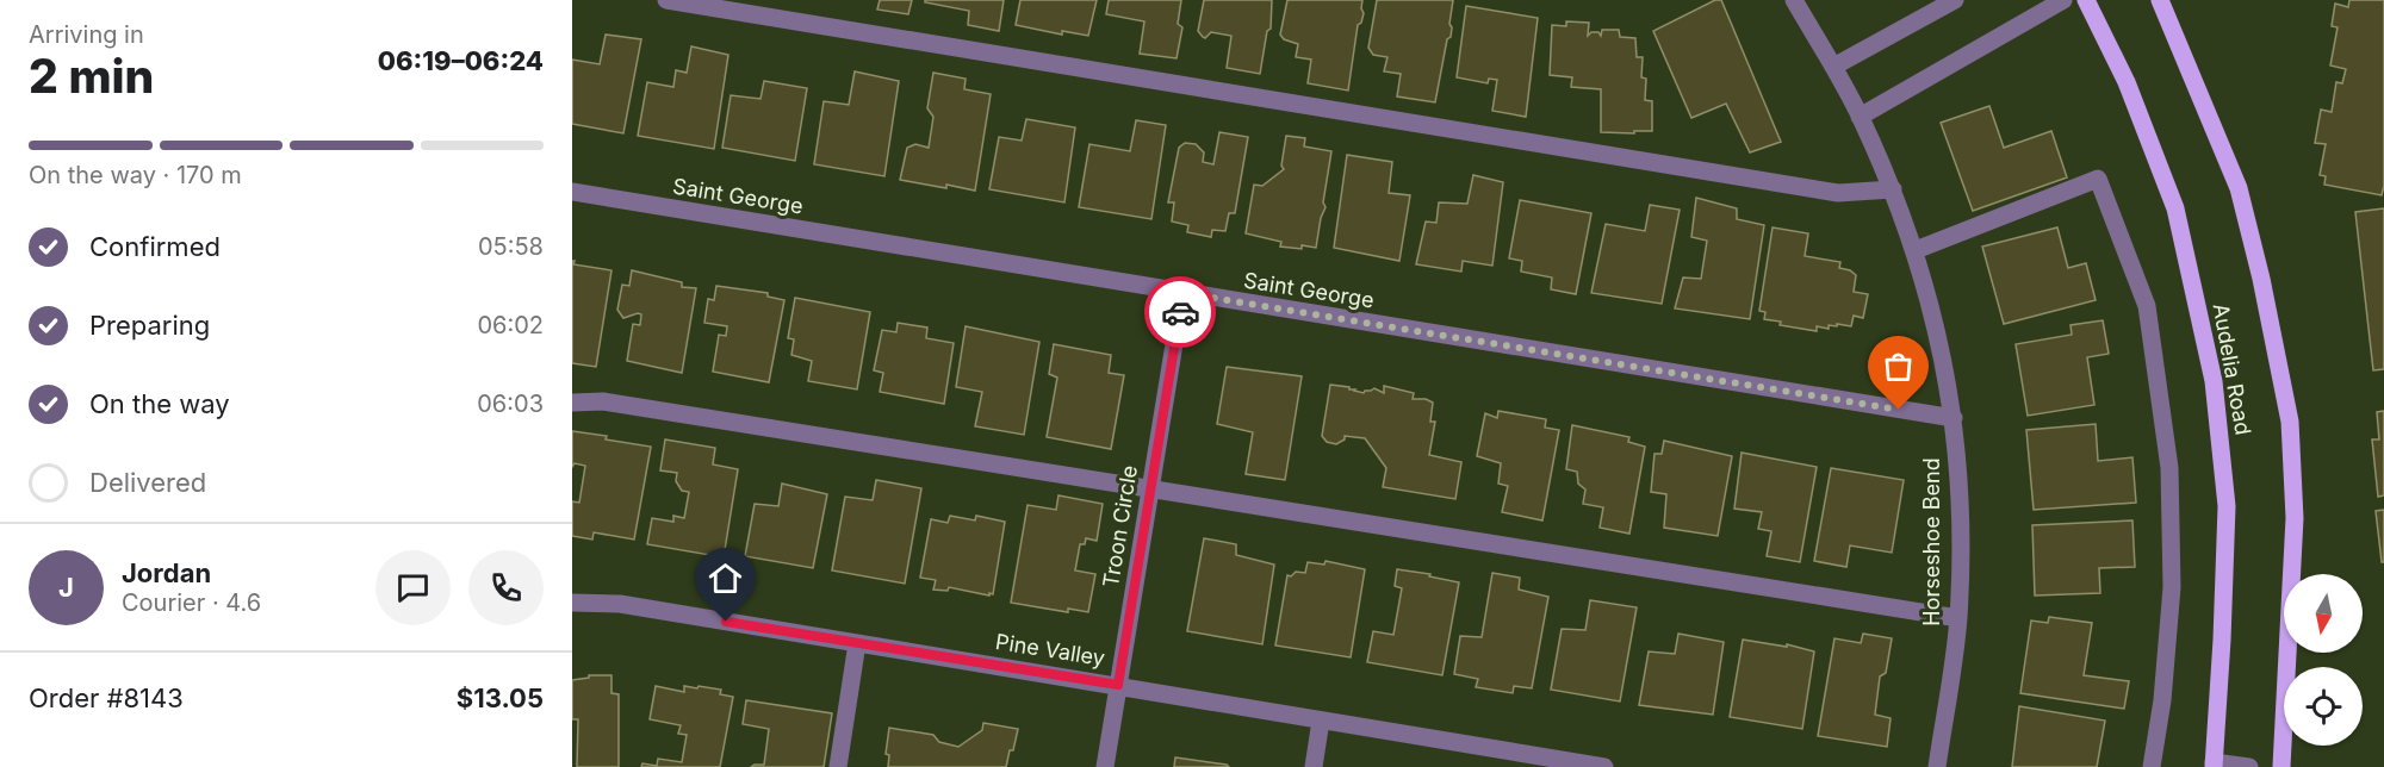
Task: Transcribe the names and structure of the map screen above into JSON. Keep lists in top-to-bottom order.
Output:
{
  "streets": {
    "main road": ["Audelia Road"],
    "street": [
      "Saint George",
      "Troon Circle",
      "Horseshoe Bend",
      "Pine Valley"
    ]
  },
  "crossings": [
    ["Saint George", "Troon Circle"],
    ["Saint George", "Horseshoe Bend"],
    ["Troon Circle", "Pine Valley"]
  ],
  "north": "bottom",
  "page": {
    "heading": ["2 min", "Arriving in", "06:19–06:24"],
    "panel": [
      "Jordan",
      "Courier · 4.6",
      "Order #8143",
      "$13.05"
    ],
    "bar": "On the way · 170 m",
    "list": [
      ["Confirmed", "05:58"],
      ["Preparing", "06:02"],
      ["On the way", "06:03"],
      "Delivered"
    ],
    "round": "J"
  }
}
